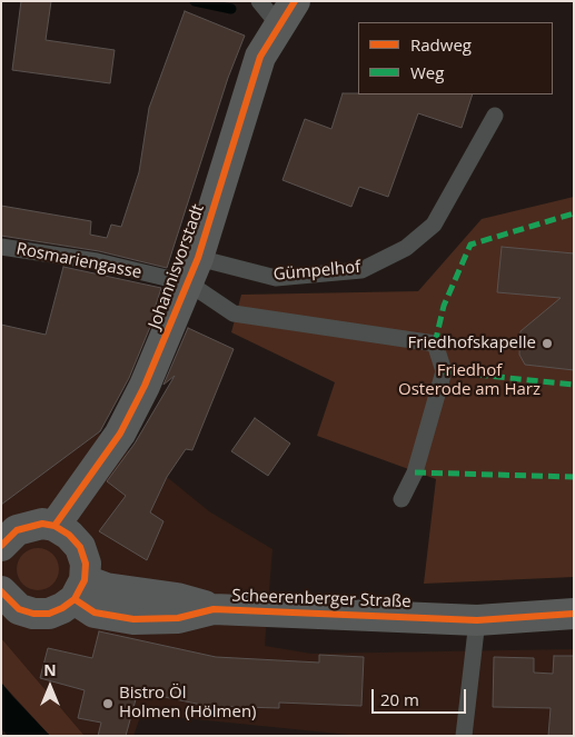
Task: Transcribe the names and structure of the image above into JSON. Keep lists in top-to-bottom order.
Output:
{
  "streets": {
    "main road": ["Johannisvorstadt", "Scheerenberger Straße"],
    "lane": ["Rosmariengasse", "Gümpelhof"]
  },
  "crossings": [
    ["Rosmariengasse", "Johannisvorstadt"],
    ["Rosmariengasse", "Gümpelhof"],
    ["Johannisvorstadt", "Gümpelhof"]
  ],
  "parks": ["Friedhof Osterode am Harz"],
  "places": ["Friedhofskapelle", "Bistro Öl Holmen (Hölmen)"],
  "legend": ["Radweg", "Weg"],
  "scale_bar": "20 m",
  "north": "top"
}
